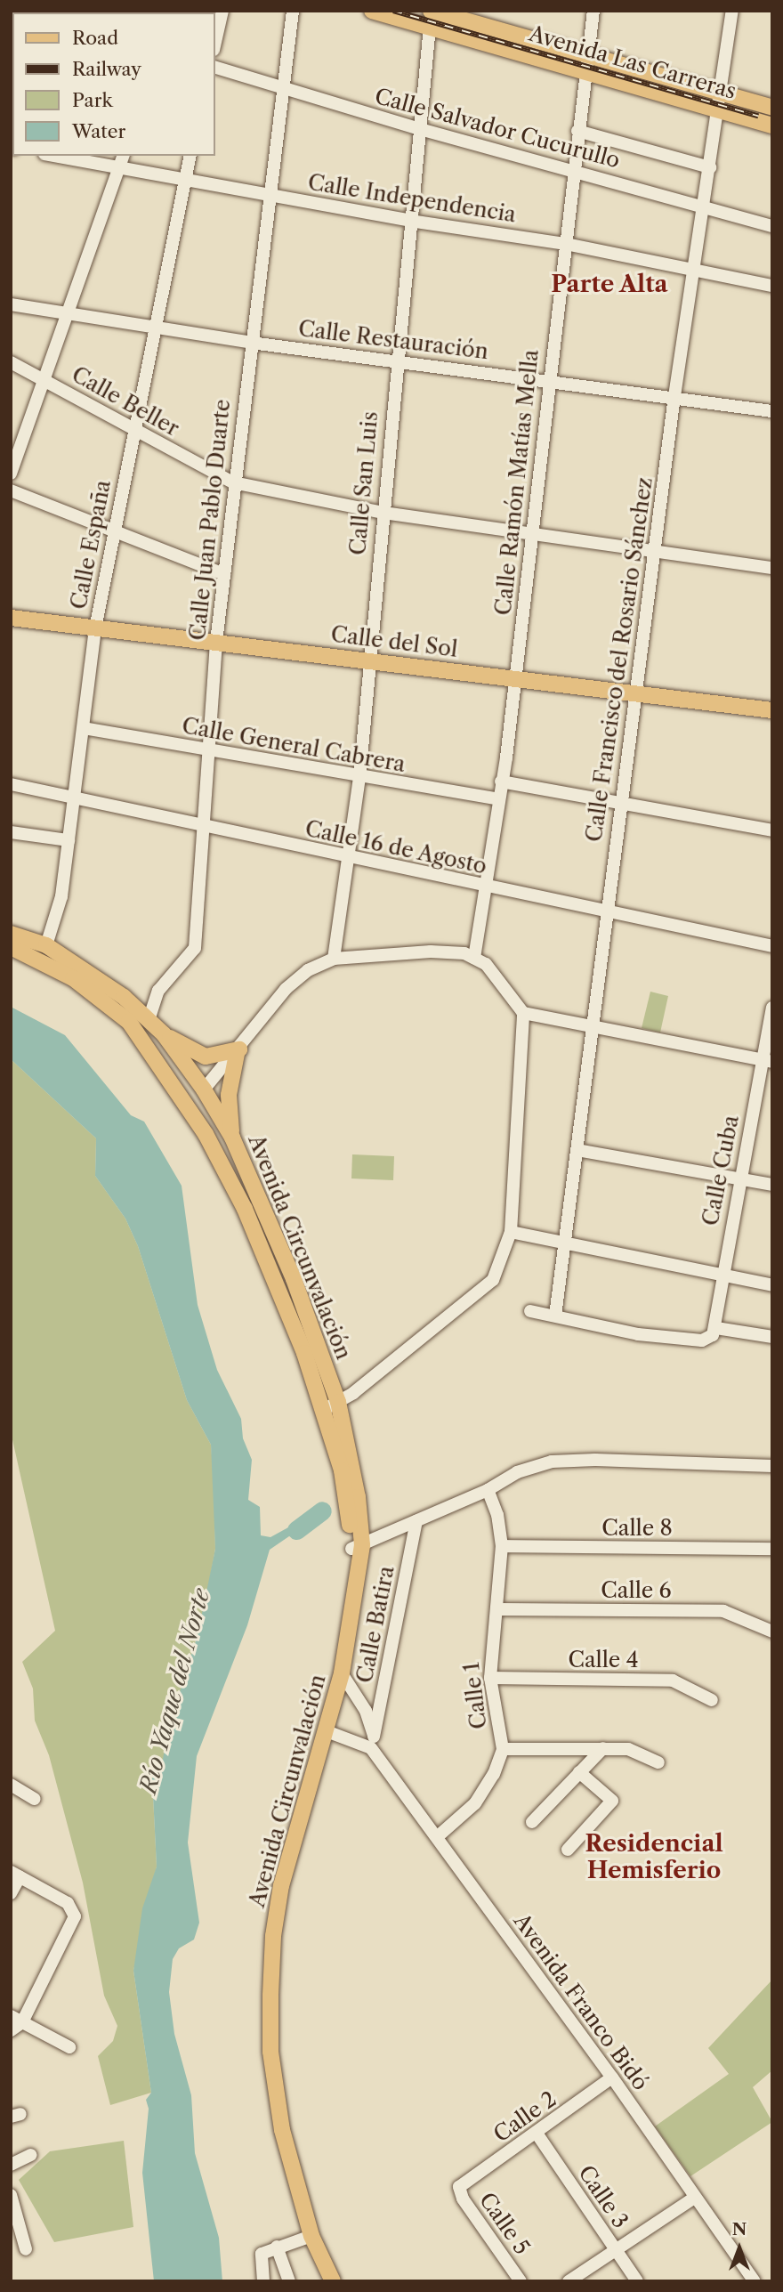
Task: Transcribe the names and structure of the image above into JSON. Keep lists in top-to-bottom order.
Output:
{
  "streets": {
    "main road": ["Avenida Las Carreras", "Calle del Sol", "Avenida Circunvalación"],
    "street": [
      "Calle Salvador Cucurullo",
      "Calle Independencia",
      "Calle Restauración",
      "Calle Beller",
      "Calle Ramón Matías Mella",
      "Calle San Luis",
      "Calle Juan Pablo Duarte",
      "Calle España",
      "Calle Francisco del Rosario Sánchez",
      "Calle General Cabrera",
      "Calle 16 de Agosto",
      "Calle Cuba",
      "Calle 8",
      "Calle 6",
      "Calle Batira",
      "Calle 4",
      "Calle 1",
      "Avenida Franco Bidó",
      "Calle 2",
      "Calle 3",
      "Calle 5"
    ]
  },
  "crossings": [
    ["Avenida Las Carreras", "Calle Ramón Matías Mella"],
    ["Avenida Las Carreras", "Calle San Luis"],
    ["Avenida Las Carreras", "Calle Francisco del Rosario Sánchez"],
    ["Calle Salvador Cucurullo", "Calle Ramón Matías Mella"],
    ["Calle Salvador Cucurullo", "Calle San Luis"],
    ["Calle Salvador Cucurullo", "Calle Juan Pablo Duarte"],
    ["Calle Salvador Cucurullo", "Calle Francisco del Rosario Sánchez"],
    ["Calle Independencia", "Calle Ramón Matías Mella"],
    ["Calle Independencia", "Calle San Luis"],
    ["Calle Independencia", "Calle Juan Pablo Duarte"],
    ["Calle Independencia", "Calle España"],
    ["Calle Independencia", "Calle Francisco del Rosario Sánchez"],
    ["Calle Restauración", "Calle Ramón Matías Mella"],
    ["Calle Restauración", "Calle San Luis"],
    ["Calle Restauración", "Calle Juan Pablo Duarte"],
    ["Calle Restauración", "Calle España"],
    ["Calle Restauración", "Calle Francisco del Rosario Sánchez"],
    ["Calle Beller", "Calle Ramón Matías Mella"],
    ["Calle Beller", "Calle San Luis"],
    ["Calle Beller", "Calle Juan Pablo Duarte"],
    ["Calle Beller", "Calle España"],
    ["Calle Beller", "Calle Francisco del Rosario Sánchez"],
    ["Calle Ramón Matías Mella", "Calle del Sol"],
    ["Calle Ramón Matías Mella", "Calle General Cabrera"],
    ["Calle Ramón Matías Mella", "Calle 16 de Agosto"],
    ["Calle San Luis", "Calle del Sol"],
    ["Calle San Luis", "Calle General Cabrera"],
    ["Calle San Luis", "Calle 16 de Agosto"],
    ["Calle Juan Pablo Duarte", "Calle del Sol"],
    ["Calle Juan Pablo Duarte", "Calle General Cabrera"],
    ["Calle Juan Pablo Duarte", "Calle 16 de Agosto"],
    ["Calle Juan Pablo Duarte", "Avenida Circunvalación"],
    ["Calle España", "Calle del Sol"],
    ["Calle España", "Calle General Cabrera"],
    ["Calle España", "Calle 16 de Agosto"],
    ["Calle España", "Avenida Circunvalación"],
    ["Calle del Sol", "Calle Francisco del Rosario Sánchez"],
    ["Calle Francisco del Rosario Sánchez", "Calle 16 de Agosto"],
    ["Avenida Circunvalación", "Avenida Franco Bidó"],
    ["Calle 8", "Calle 1"],
    ["Calle 6", "Calle 1"],
    ["Calle Batira", "Avenida Franco Bidó"],
    ["Calle 4", "Calle 1"],
    ["Calle 1", "Avenida Franco Bidó"],
    ["Avenida Franco Bidó", "Calle 2"],
    ["Calle 2", "Calle 3"],
    ["Calle 2", "Calle 5"]
  ],
  "districts": ["Parte Alta", "Residencial Hemisferio"],
  "water": ["Río Yaque del Norte"],
  "legend": [
    "Road",
    "Railway",
    "Park",
    "Water"
  ],
  "north": "top"
}
